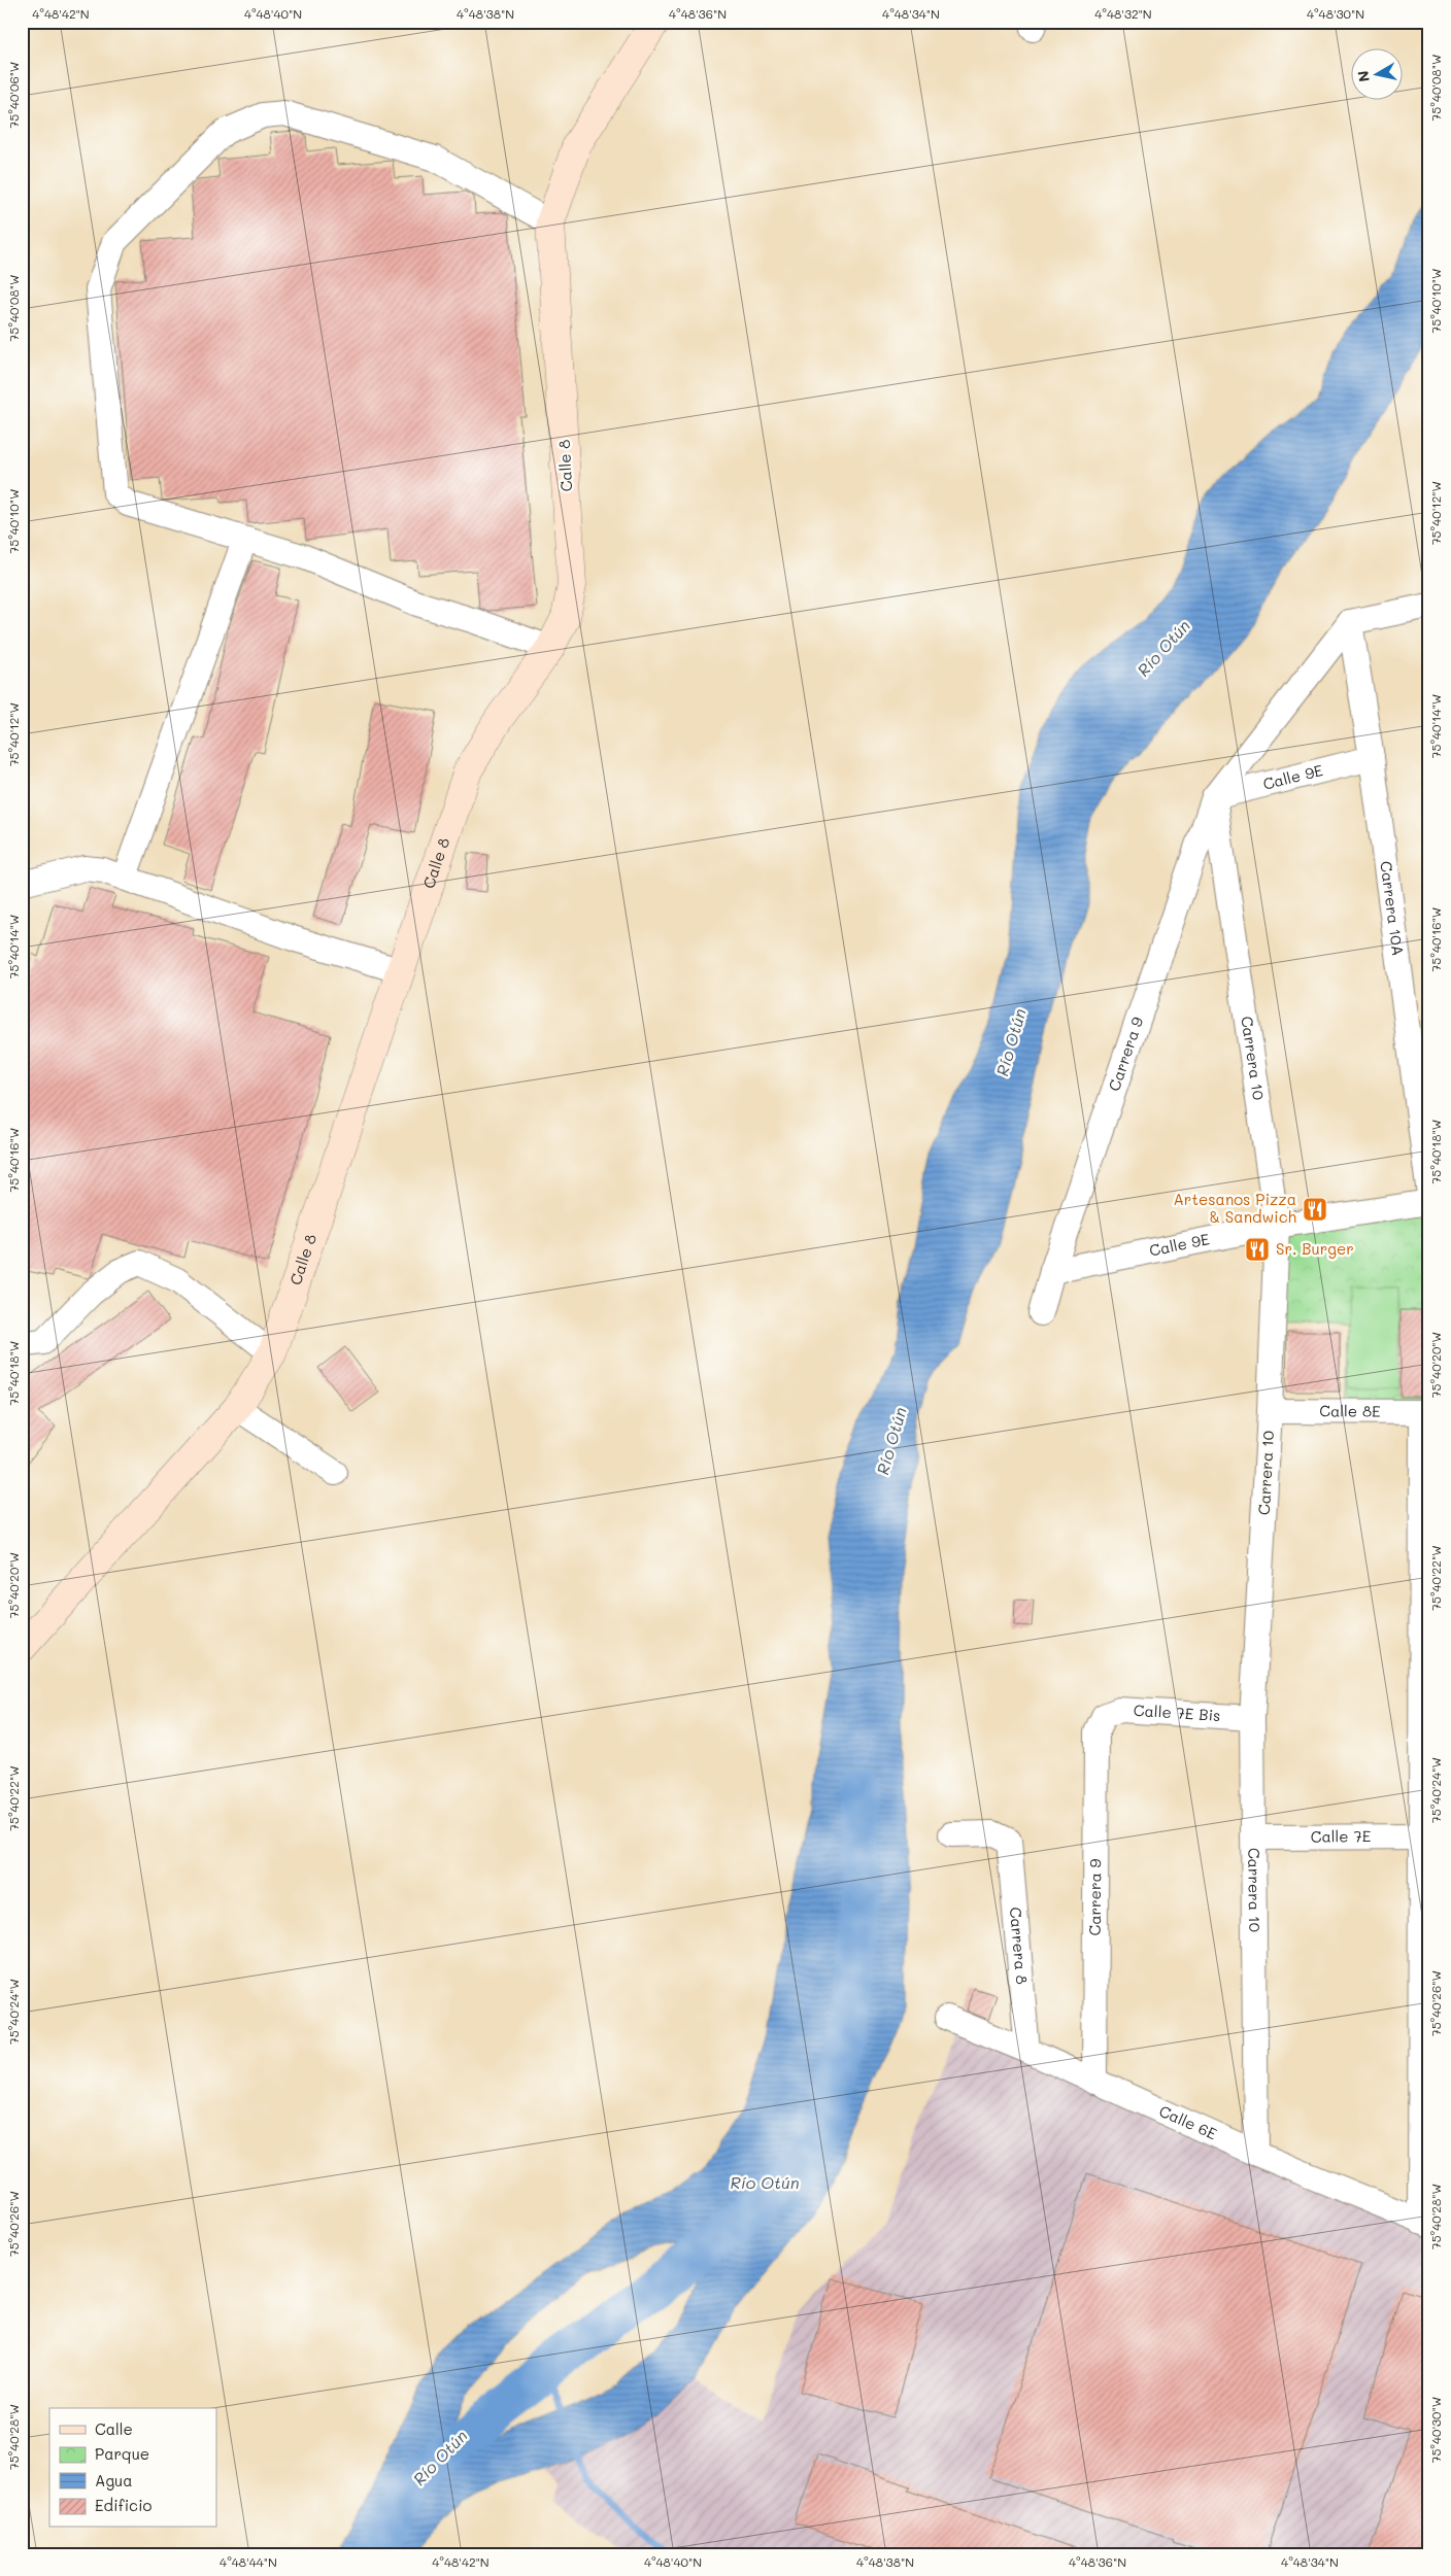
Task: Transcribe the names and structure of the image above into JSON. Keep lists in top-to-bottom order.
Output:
{
  "streets": {
    "street": [
      "Calle 8",
      "Calle 9E",
      "Carrera 10A",
      "Carrera 9",
      "Carrera 10",
      "Calle 8E",
      "Calle 7E Bis",
      "Calle 7E",
      "Carrera 8",
      "Calle 6E"
    ]
  },
  "crossings": [
    ["Calle 9E", "Carrera 10A"],
    ["Calle 9E", "Carrera 9"],
    ["Calle 9E", "Carrera 10"],
    ["Carrera 10A", "Carrera 9"],
    ["Carrera 9", "Carrera 10"],
    ["Carrera 9", "Calle 7E Bis"],
    ["Carrera 9", "Calle 6E"],
    ["Carrera 10", "Calle 8E"],
    ["Carrera 10", "Calle 7E Bis"],
    ["Carrera 10", "Calle 7E"],
    ["Carrera 10", "Calle 6E"],
    ["Carrera 8", "Calle 6E"]
  ],
  "water": ["Río Otún"],
  "places": {
    "restaurant": ["Artesanos Pizza & Sandwich", "Sr. Burger"]
  },
  "legend": [
    "Calle",
    "Parque",
    "Agua",
    "Edificio"
  ],
  "north": "left",
  "coordinates": [
    "4°48'42\"N",
    "4°48'40\"N",
    "4°48'38\"N",
    "4°48'36\"N",
    "4°48'34\"N",
    "4°48'32\"N",
    "4°48'30\"N",
    "75°40'08\"W",
    "75°40'06\"W",
    "75°40'10\"W",
    "75°40'12\"W",
    "75°40'14\"W",
    "75°40'16\"W",
    "75°40'18\"W",
    "75°40'20\"W",
    "75°40'22\"W",
    "75°40'24\"W",
    "75°40'26\"W",
    "75°40'28\"W",
    "75°40'30\"W",
    "4°48'44\"N"
  ]
}
